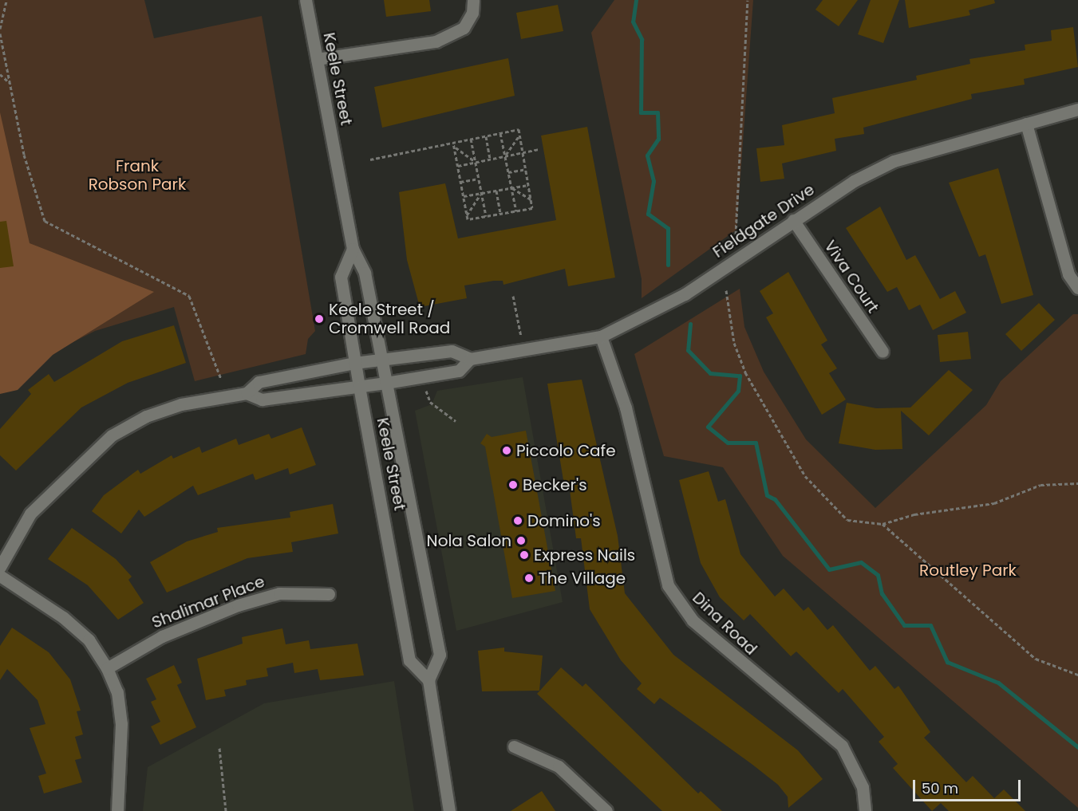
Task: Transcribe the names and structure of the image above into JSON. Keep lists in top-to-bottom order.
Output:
{
  "streets": {
    "street": [
      "Keele Street",
      "Fieldgate Drive",
      "Viva Court",
      "Shalimar Place",
      "Dina Road"
    ]
  },
  "crossings": [
    ["Keele Street", "Fieldgate Drive"],
    ["Fieldgate Drive", "Viva Court"],
    ["Fieldgate Drive", "Dina Road"]
  ],
  "parks": ["Frank Robson Park", "Routley Park"],
  "places": [
    "Keele Street / Cromwell Road",
    "Piccolo Cafe",
    "Becker's",
    "Domino's",
    "Nola Salon",
    "Express Nails",
    "The Village"
  ],
  "scale_bar": "50 m"
}
